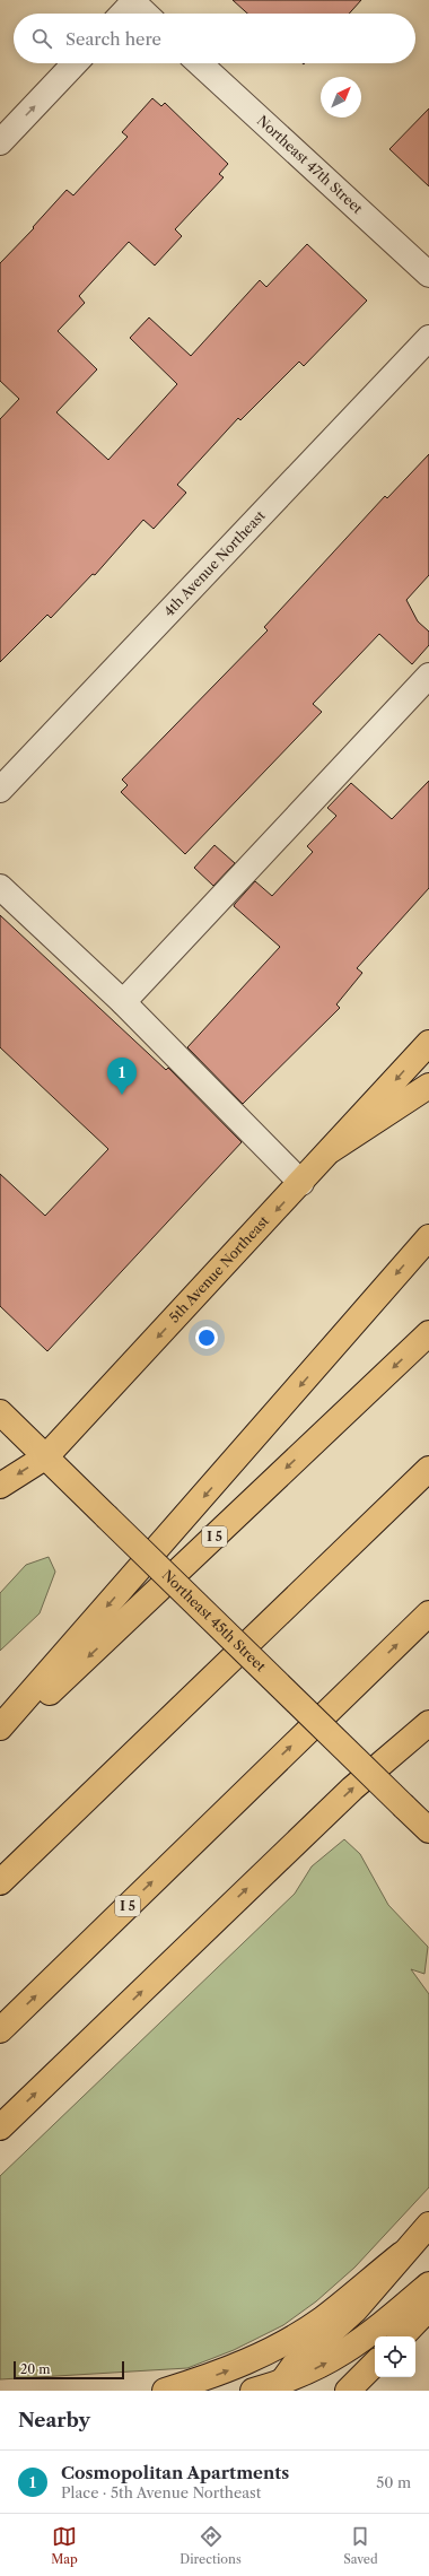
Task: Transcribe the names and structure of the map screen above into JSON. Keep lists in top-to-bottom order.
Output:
{
  "streets": {
    "main road": ["5th Avenue Northeast", "I 5", "Northeast 45th Street"],
    "street": ["Northeast 47th Street", "4th Avenue Northeast"]
  },
  "crossings": [
    ["5th Avenue Northeast", "Northeast 45th Street"]
  ],
  "scale_bar": "20 m",
  "north": "top right",
  "page": {
    "search": "Search here",
    "pins": "1",
    "scale": "20 m",
    "heading": "Nearby",
    "list": [
      {
        "mark": "1",
        "name": "Cosmopolitan Apartments",
        "note": "Place · 5th Avenue Northeast",
        "value": "50 m"
      }
    ],
    "nav": ["Map", "Directions", "Saved"]
  }
}
